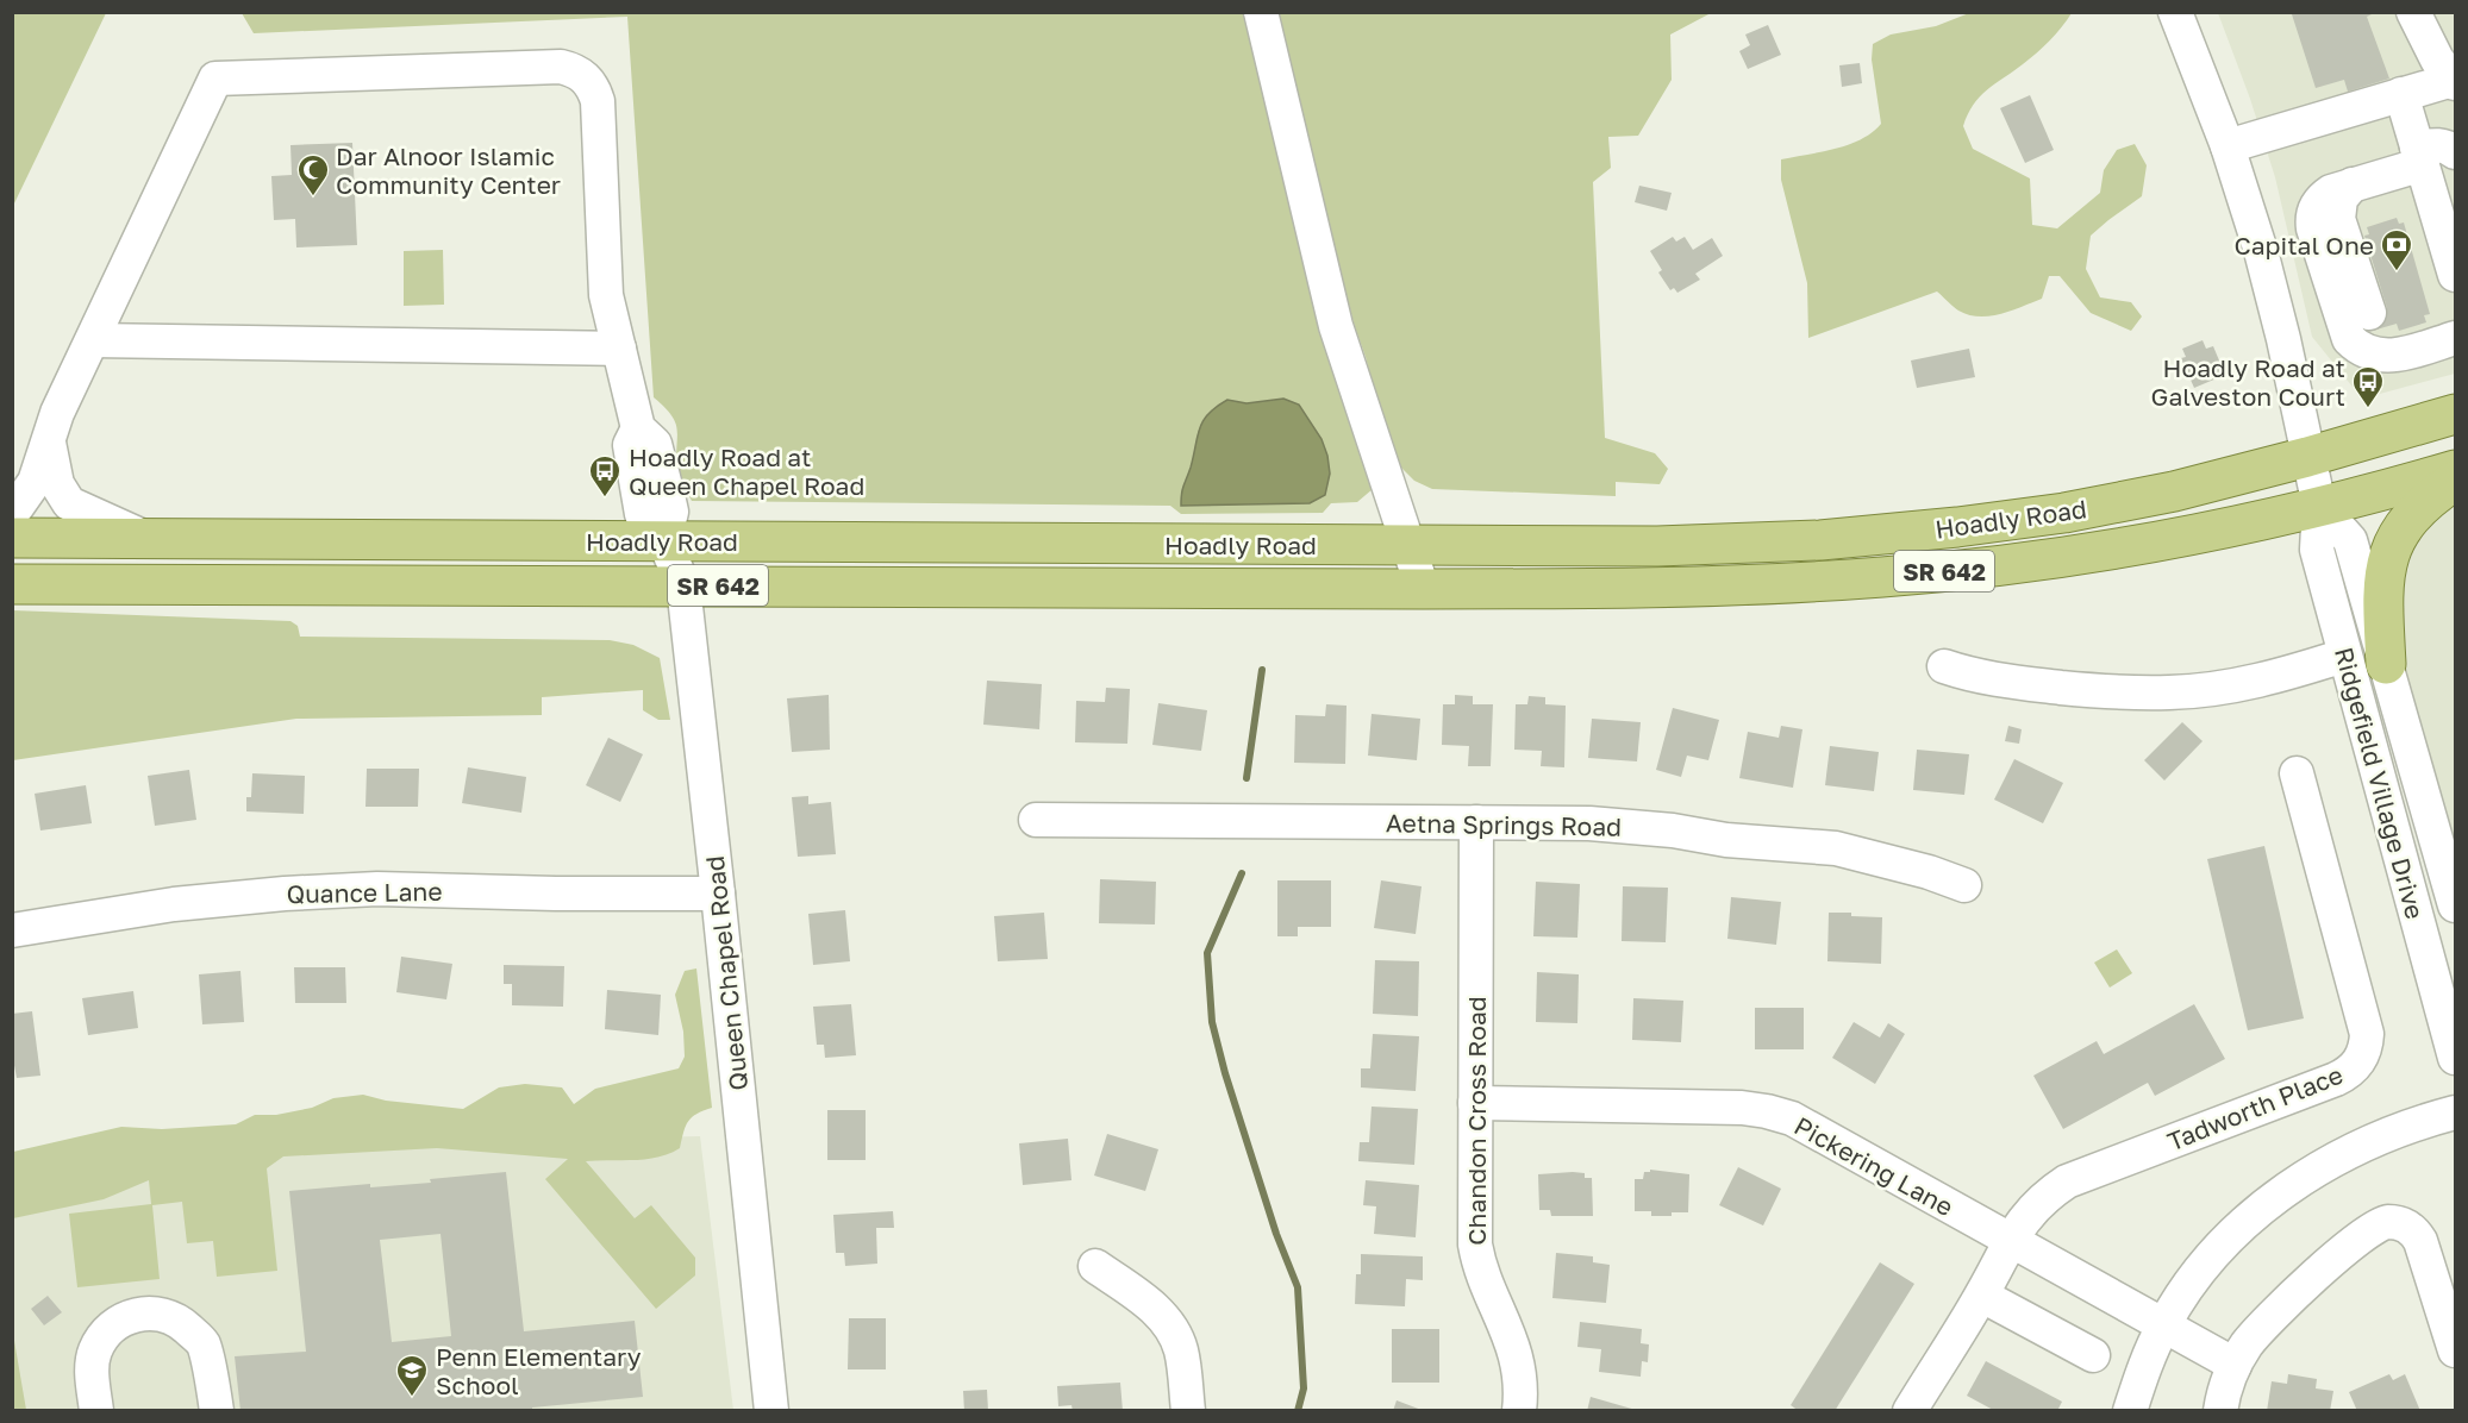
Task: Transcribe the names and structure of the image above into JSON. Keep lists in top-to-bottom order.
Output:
{
  "streets": {
    "main road": ["Hoadly Road", "SR 642"],
    "street": [
      "Ridgefield Village Drive",
      "Aetna Springs Road",
      "Quance Lane",
      "Queen Chapel Road",
      "Tadworth Place",
      "Chandon Cross Road",
      "Pickering Lane"
    ]
  },
  "crossings": [
    ["Hoadly Road", "Ridgefield Village Drive"],
    ["Hoadly Road", "Queen Chapel Road"],
    ["Aetna Springs Road", "Chandon Cross Road"],
    ["Quance Lane", "Queen Chapel Road"],
    ["Tadworth Place", "Pickering Lane"],
    ["Chandon Cross Road", "Pickering Lane"]
  ],
  "places": {
    "mosque": ["Dar Alnoor Islamic Community Center"],
    "bank": ["Capital One"],
    "bus stop": ["Hoadly Road at Galveston Court", "Hoadly Road at Queen Chapel Road"],
    "school or university": ["Penn Elementary School"]
  }
}
